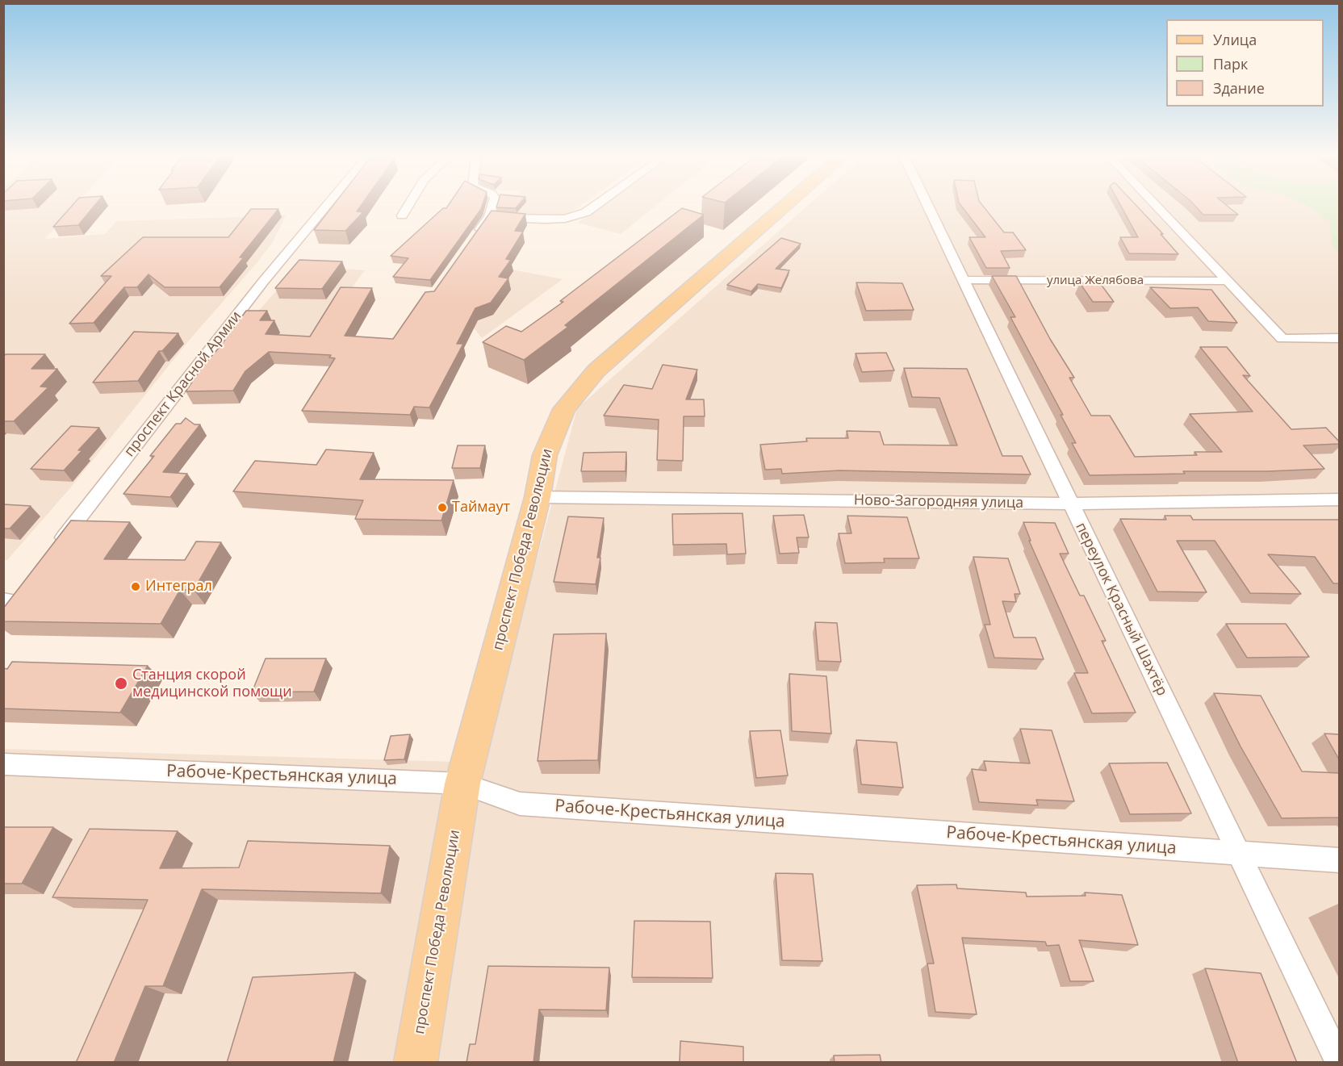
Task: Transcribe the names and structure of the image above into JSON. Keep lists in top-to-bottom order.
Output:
{
  "streets": {
    "main road": ["проспект Победа Революции"],
    "street": [
      "улица Желябова",
      "проспект Красной Армии",
      "Ново-Загородняя улица",
      "переулок Красный Шахтёр",
      "Рабоче-Крестьянская улица"
    ]
  },
  "crossings": [
    ["улица Желябова", "переулок Красный Шахтёр"],
    ["Ново-Загородняя улица", "проспект Победа Революции"],
    ["Ново-Загородняя улица", "переулок Красный Шахтёр"],
    ["проспект Победа Революции", "Рабоче-Крестьянская улица"],
    ["переулок Красный Шахтёр", "Рабоче-Крестьянская улица"]
  ],
  "places": ["Таймаут", "Интеграл", "Станция скорой медицинской помощи"],
  "legend": ["Улица", "Парк", "Здание"]
}
